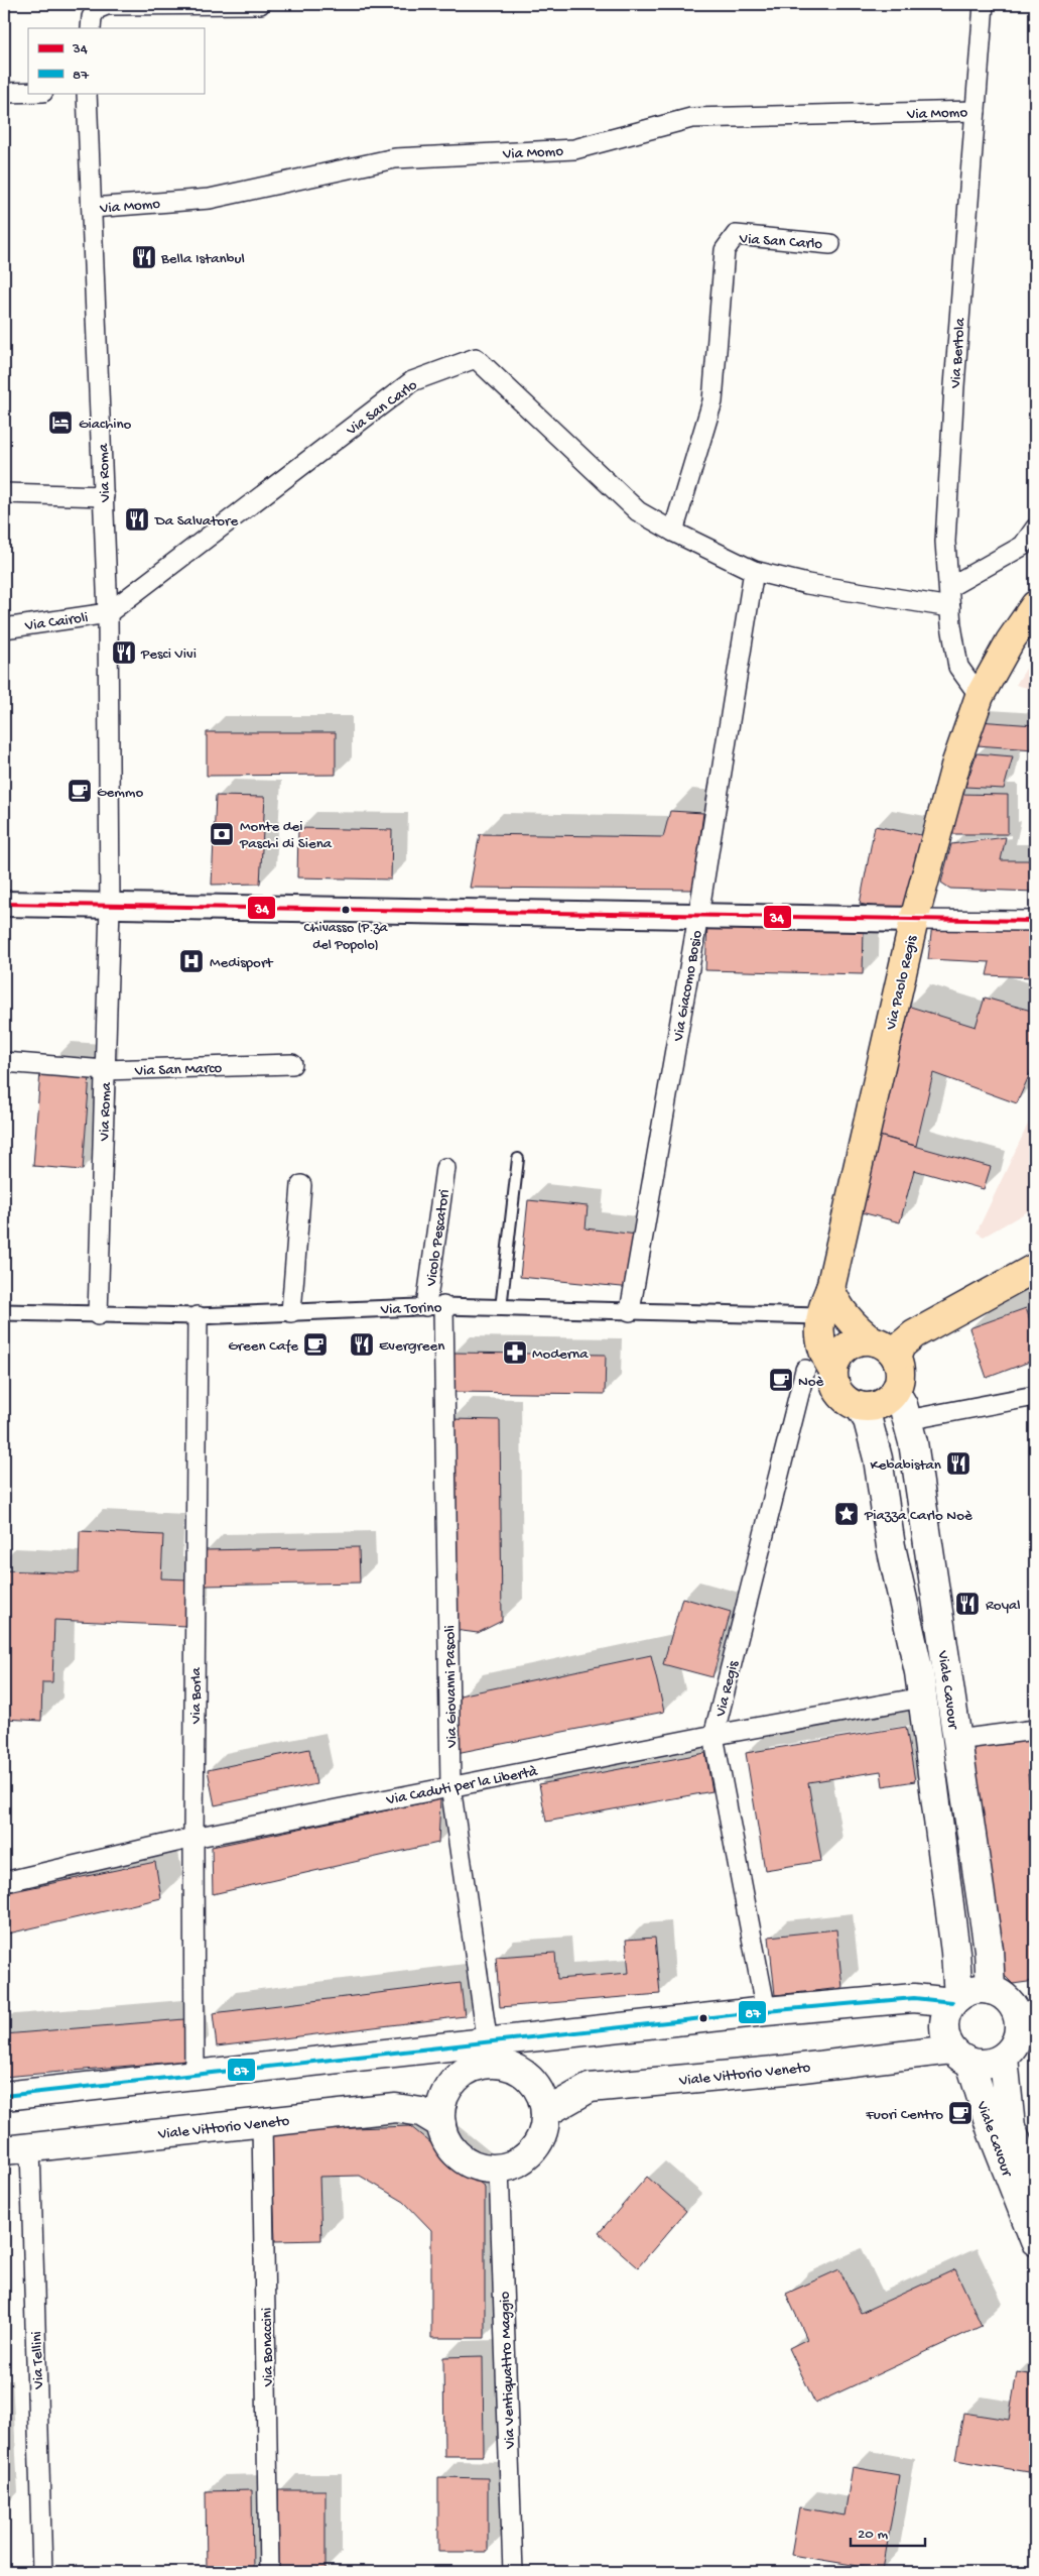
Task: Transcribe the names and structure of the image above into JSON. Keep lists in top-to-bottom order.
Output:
{
  "streets": {
    "main road": ["Via Paolo Regis", "Viale Cavour", "Viale Vittorio Veneto"],
    "street": [
      "Via Momo",
      "Via San Carlo",
      "Via Bertola",
      "Via Roma",
      "Via Cairoli",
      "Via Giacomo Bosio",
      "Via San Marco",
      "Vicolo Pescatori",
      "Via Torino",
      "Via Giovanni Pascoli",
      "Via Regis",
      "Via Borla",
      "Via Caduti per la Libertà",
      "Via Bonaccini",
      "Via Tellini",
      "Via Ventiquattro Maggio"
    ]
  },
  "crossings": [
    ["Via Momo", "Via Bertola"],
    ["Via Momo", "Via Roma"],
    ["Via San Carlo", "Via Bertola"],
    ["Via San Carlo", "Via Roma"],
    ["Via San Carlo", "Via Cairoli"],
    ["Via San Carlo", "Via Giacomo Bosio"],
    ["Via Bertola", "Via Paolo Regis"],
    ["Via Roma", "Via Cairoli"],
    ["Via Roma", "Via San Marco"],
    ["Via Roma", "Via Torino"],
    ["Via Paolo Regis", "Via Torino"],
    ["Via Giacomo Bosio", "Via Torino"],
    ["Vicolo Pescatori", "Via Torino"],
    ["Vicolo Pescatori", "Via Giovanni Pascoli"],
    ["Via Torino", "Via Giovanni Pascoli"],
    ["Via Torino", "Via Borla"],
    ["Via Giovanni Pascoli", "Via Caduti per la Libertà"],
    ["Via Giovanni Pascoli", "Viale Vittorio Veneto"],
    ["Via Giovanni Pascoli", "Via Ventiquattro Maggio"],
    ["Via Regis", "Via Caduti per la Libertà"],
    ["Viale Cavour", "Via Caduti per la Libertà"],
    ["Viale Cavour", "Viale Vittorio Veneto"],
    ["Via Borla", "Via Caduti per la Libertà"],
    ["Viale Vittorio Veneto", "Via Bonaccini"],
    ["Viale Vittorio Veneto", "Via Tellini"],
    ["Viale Vittorio Veneto", "Via Ventiquattro Maggio"]
  ],
  "places": {
    "restaurant": [
      "Bella Istanbul",
      "Da Salvatore",
      "Pesci Vivi",
      "Evergreen",
      "Kebabistan",
      "Royal"
    ],
    "hotel": ["Giachino"],
    "cafe": [
      "Gemmo",
      "Green Cafe",
      "Noè",
      "Fuori Centro"
    ],
    "bank": ["Monte dei Paschi di Siena"],
    "other": ["Chivasso (P.za del Popolo)"],
    "hospital": ["Medisport"],
    "pharmacy": ["Moderna"],
    "place": ["Piazza Carlo Noè"]
  },
  "lines": ["transit line 34", "transit line 87"],
  "legend": ["34", "87"],
  "scale_bar": "20 m"
}
